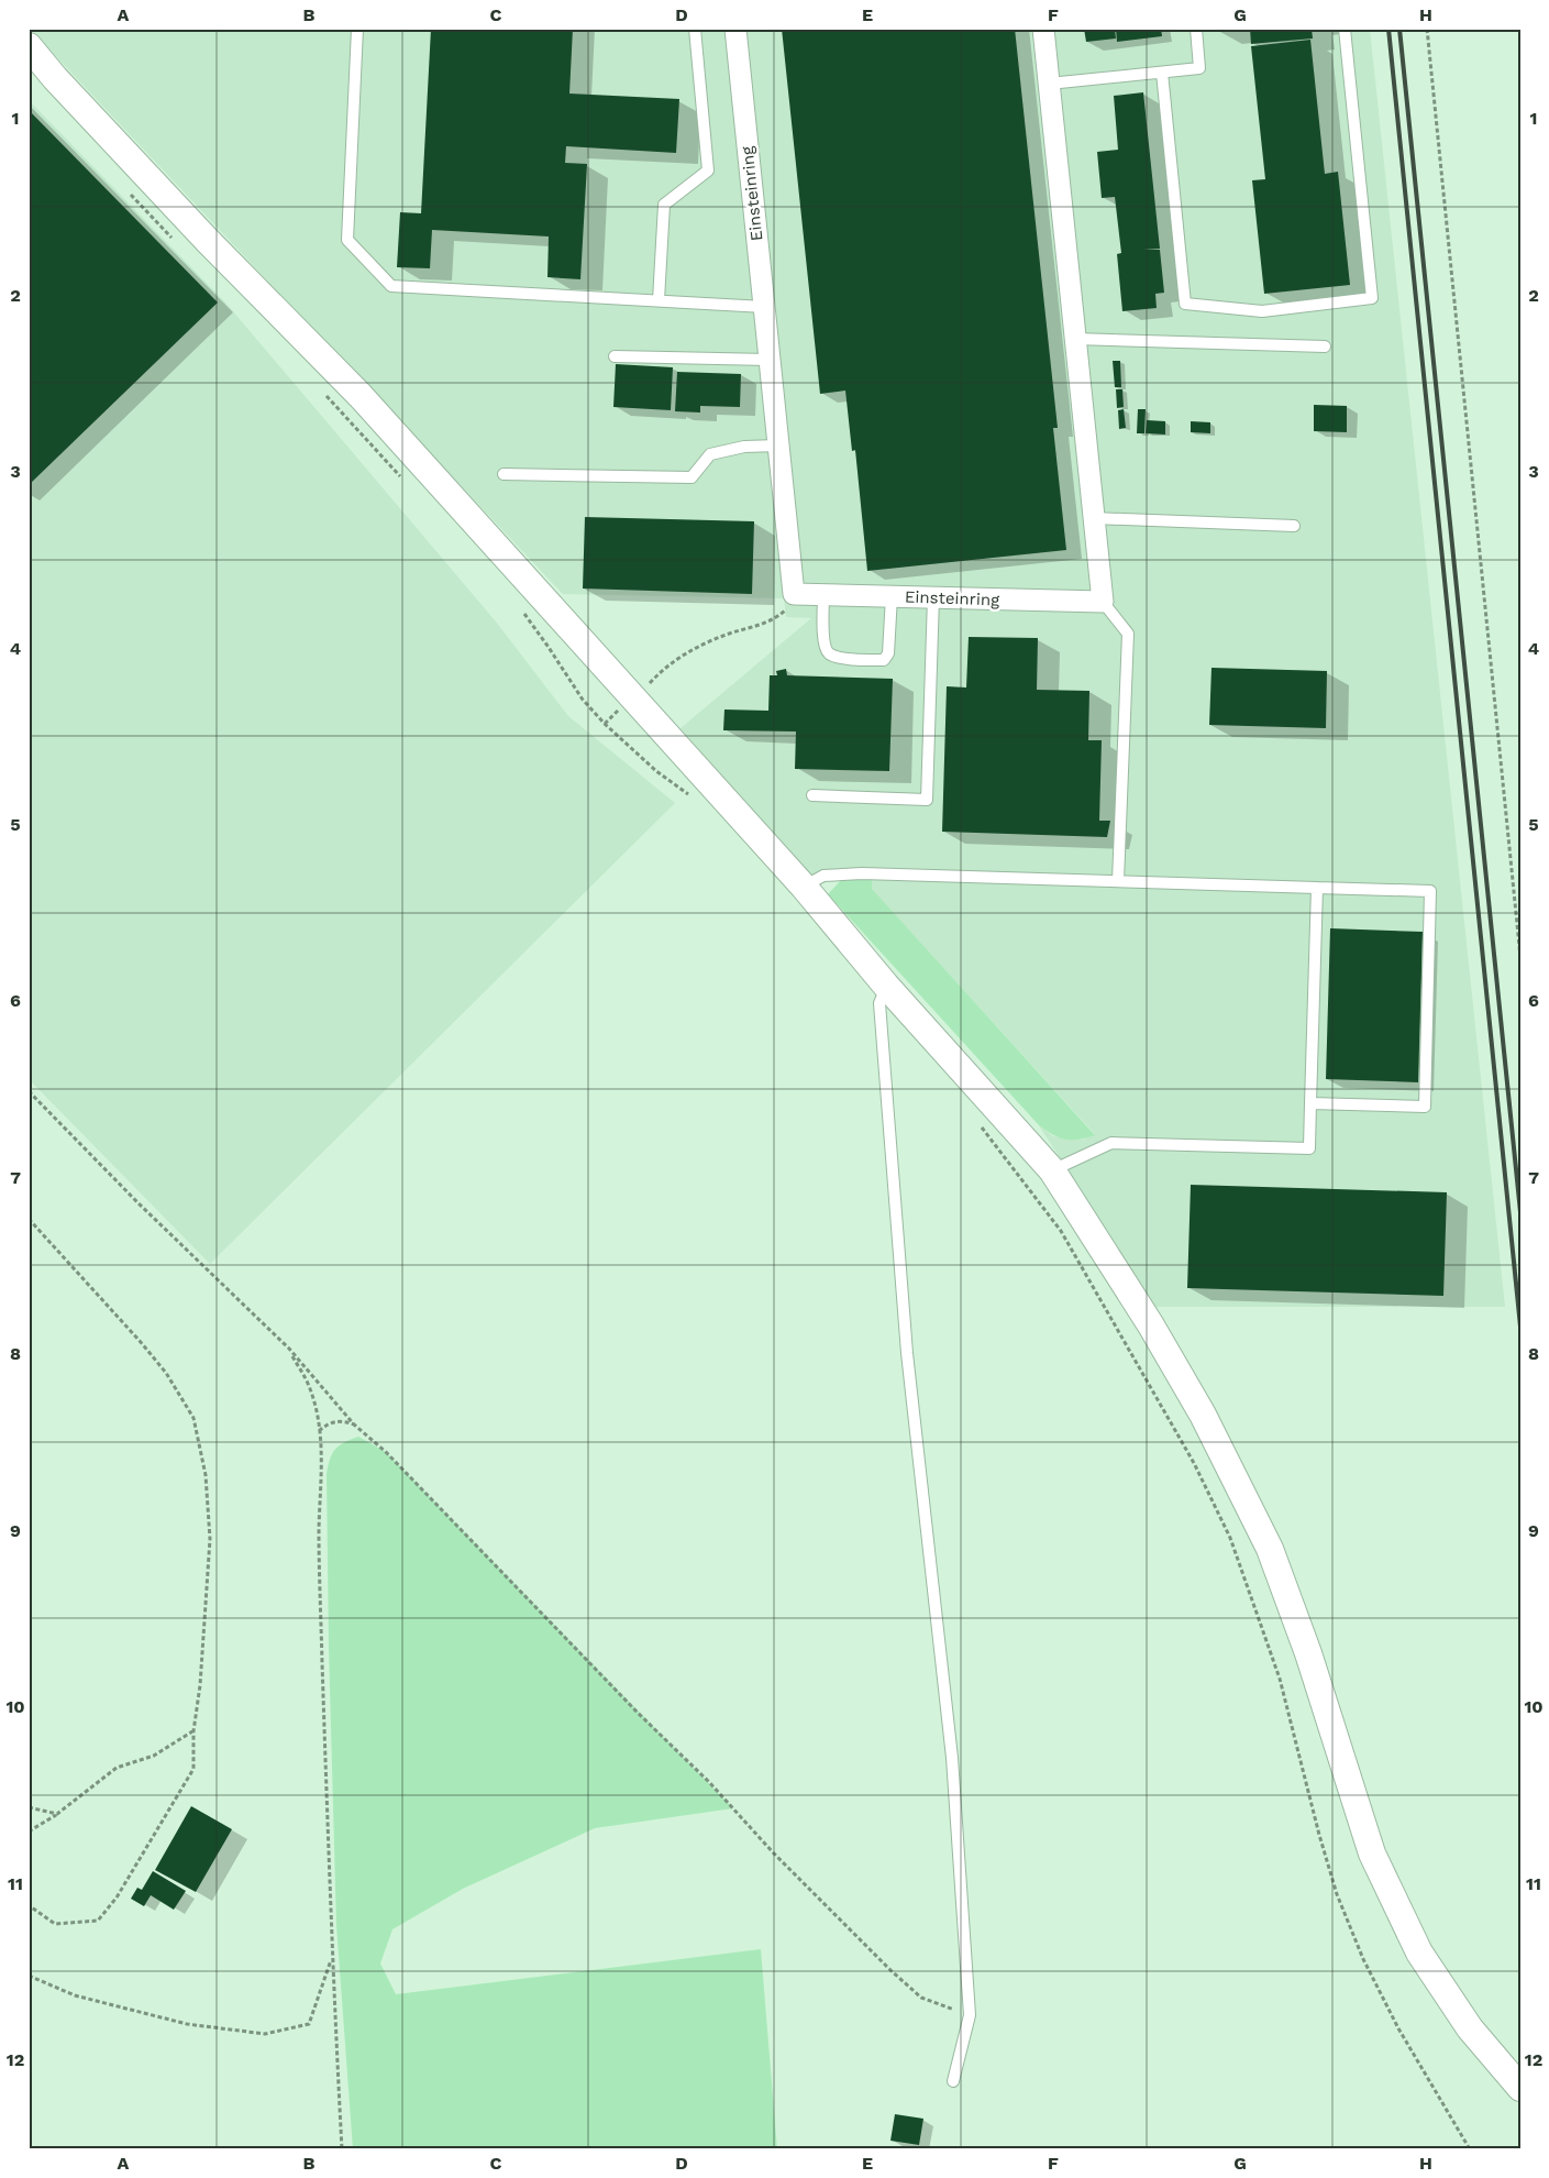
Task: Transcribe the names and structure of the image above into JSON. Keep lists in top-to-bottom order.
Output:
{
  "streets": {
    "street": ["Einsteinring"]
  },
  "grid": {
    "columns": [
      "A",
      "B",
      "C",
      "D",
      "E",
      "F",
      "G",
      "H"
    ],
    "rows": [
      "1",
      "2",
      "3",
      "4",
      "5",
      "6",
      "7",
      "8",
      "9",
      "10",
      "11",
      "12"
    ]
  }
}
